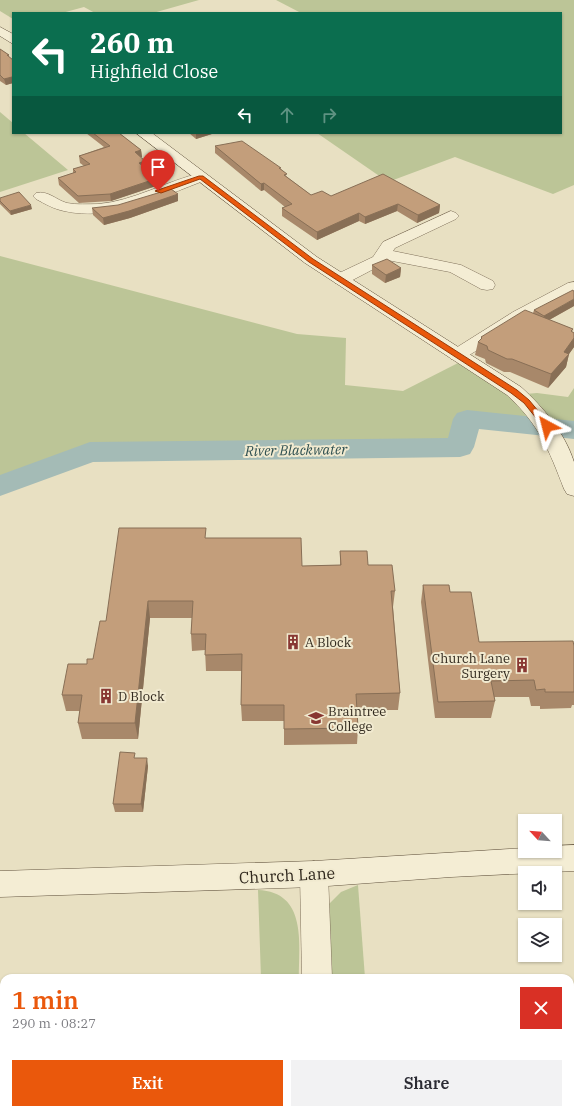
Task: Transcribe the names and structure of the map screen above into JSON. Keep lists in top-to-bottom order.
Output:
{
  "streets": {
    "main road": ["Church Lane"]
  },
  "water": ["River Blackwater"],
  "places": {
    "building": ["A Block", "Church Lane Surgery", "D Block"],
    "school or university": ["Braintree College"]
  },
  "north": "top left",
  "page": {
    "turn": ["260 m", "Highfield Close"],
    "heading": ["1 min", "290 m · 08:27"],
    "buttons": ["Exit", "Share"]
  }
}
